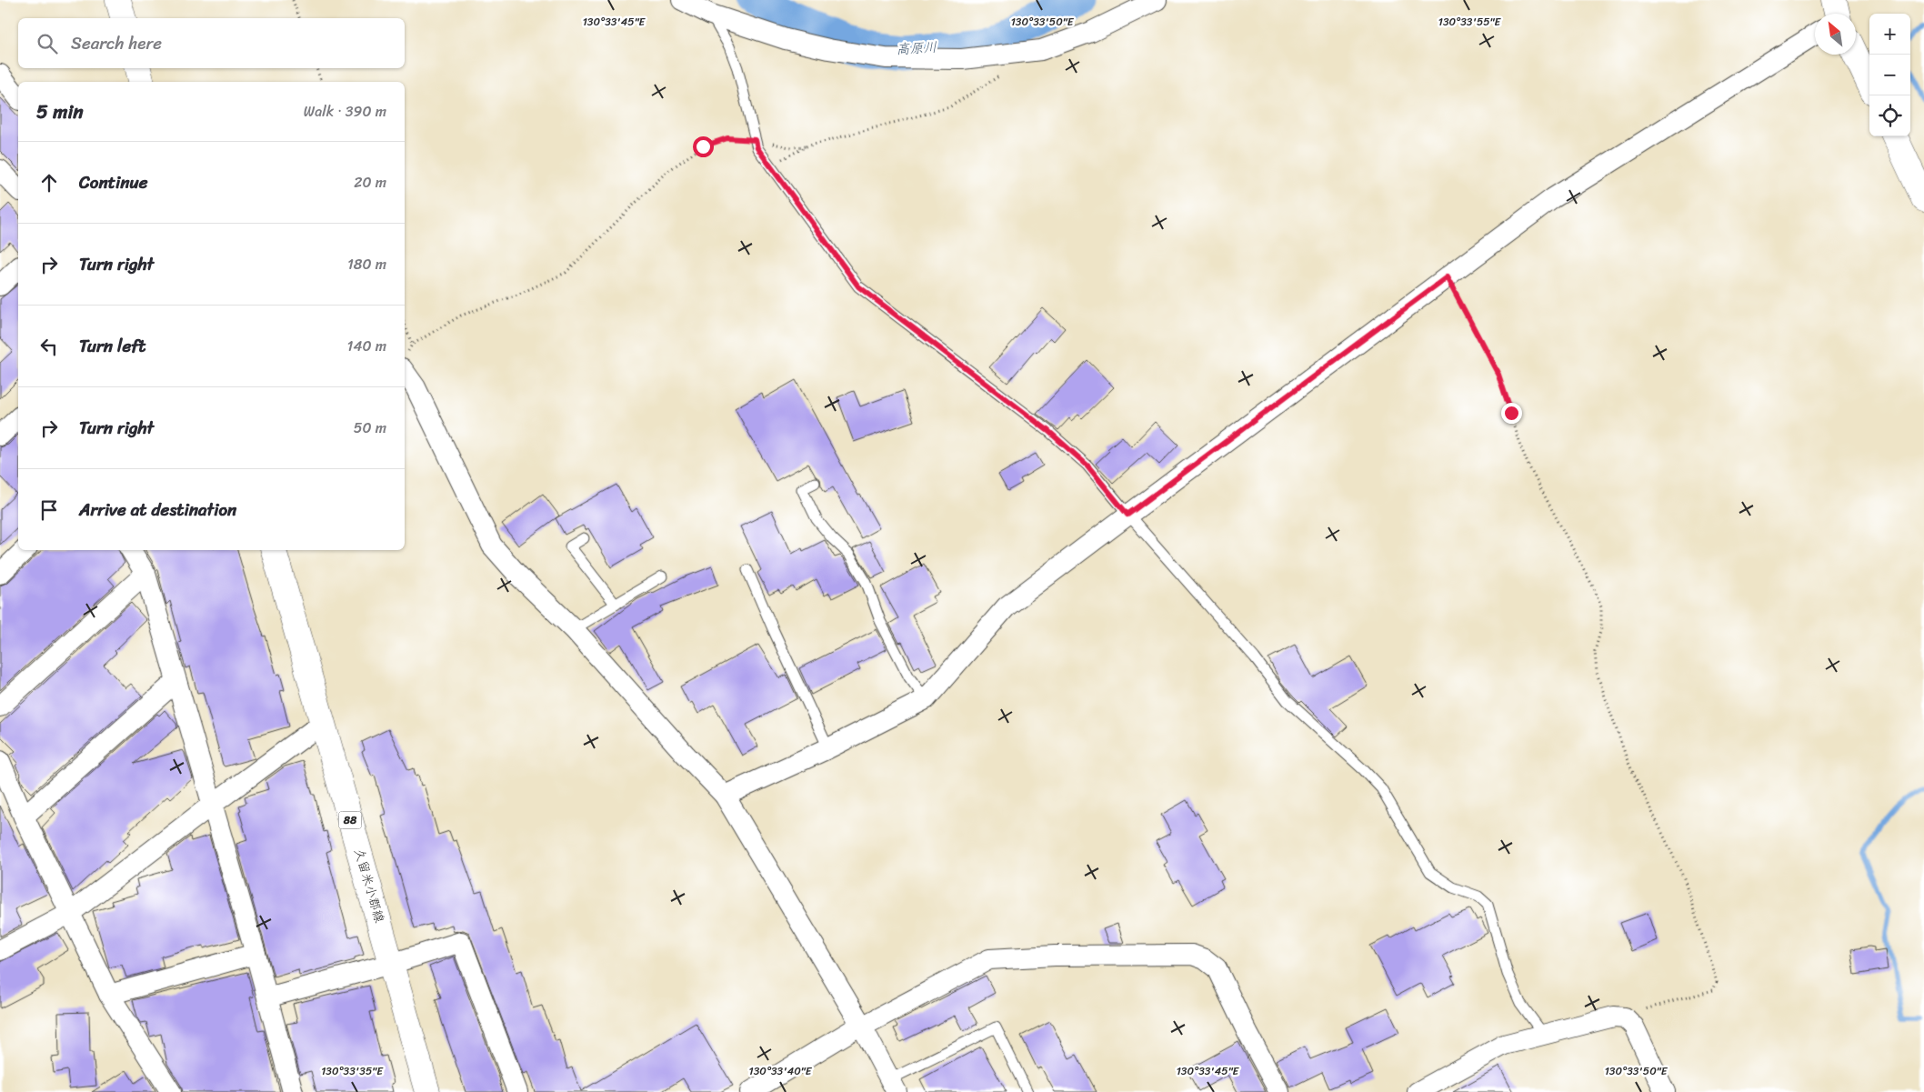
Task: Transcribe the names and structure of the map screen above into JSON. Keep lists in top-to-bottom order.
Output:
{
  "streets": {
    "main road": ["88", "久留米小郡線"]
  },
  "water": ["高原川"],
  "north": "top left",
  "page": {
    "map_buttons": ["+", "−"],
    "search": "Search here",
    "heading": ["5 min", "Walk · 390 m"],
    "list": [
      ["Continue", "20 m"],
      ["Turn right", "180 m"],
      ["Turn left", "140 m"],
      ["Turn right", "50 m"],
      "Arrive at destination"
    ]
  },
  "coordinates": [
    "130°33'45\"E",
    "130°33'50\"E",
    "130°33'55\"E",
    "130°33'35\"E",
    "130°33'40\"E"
  ]
}
